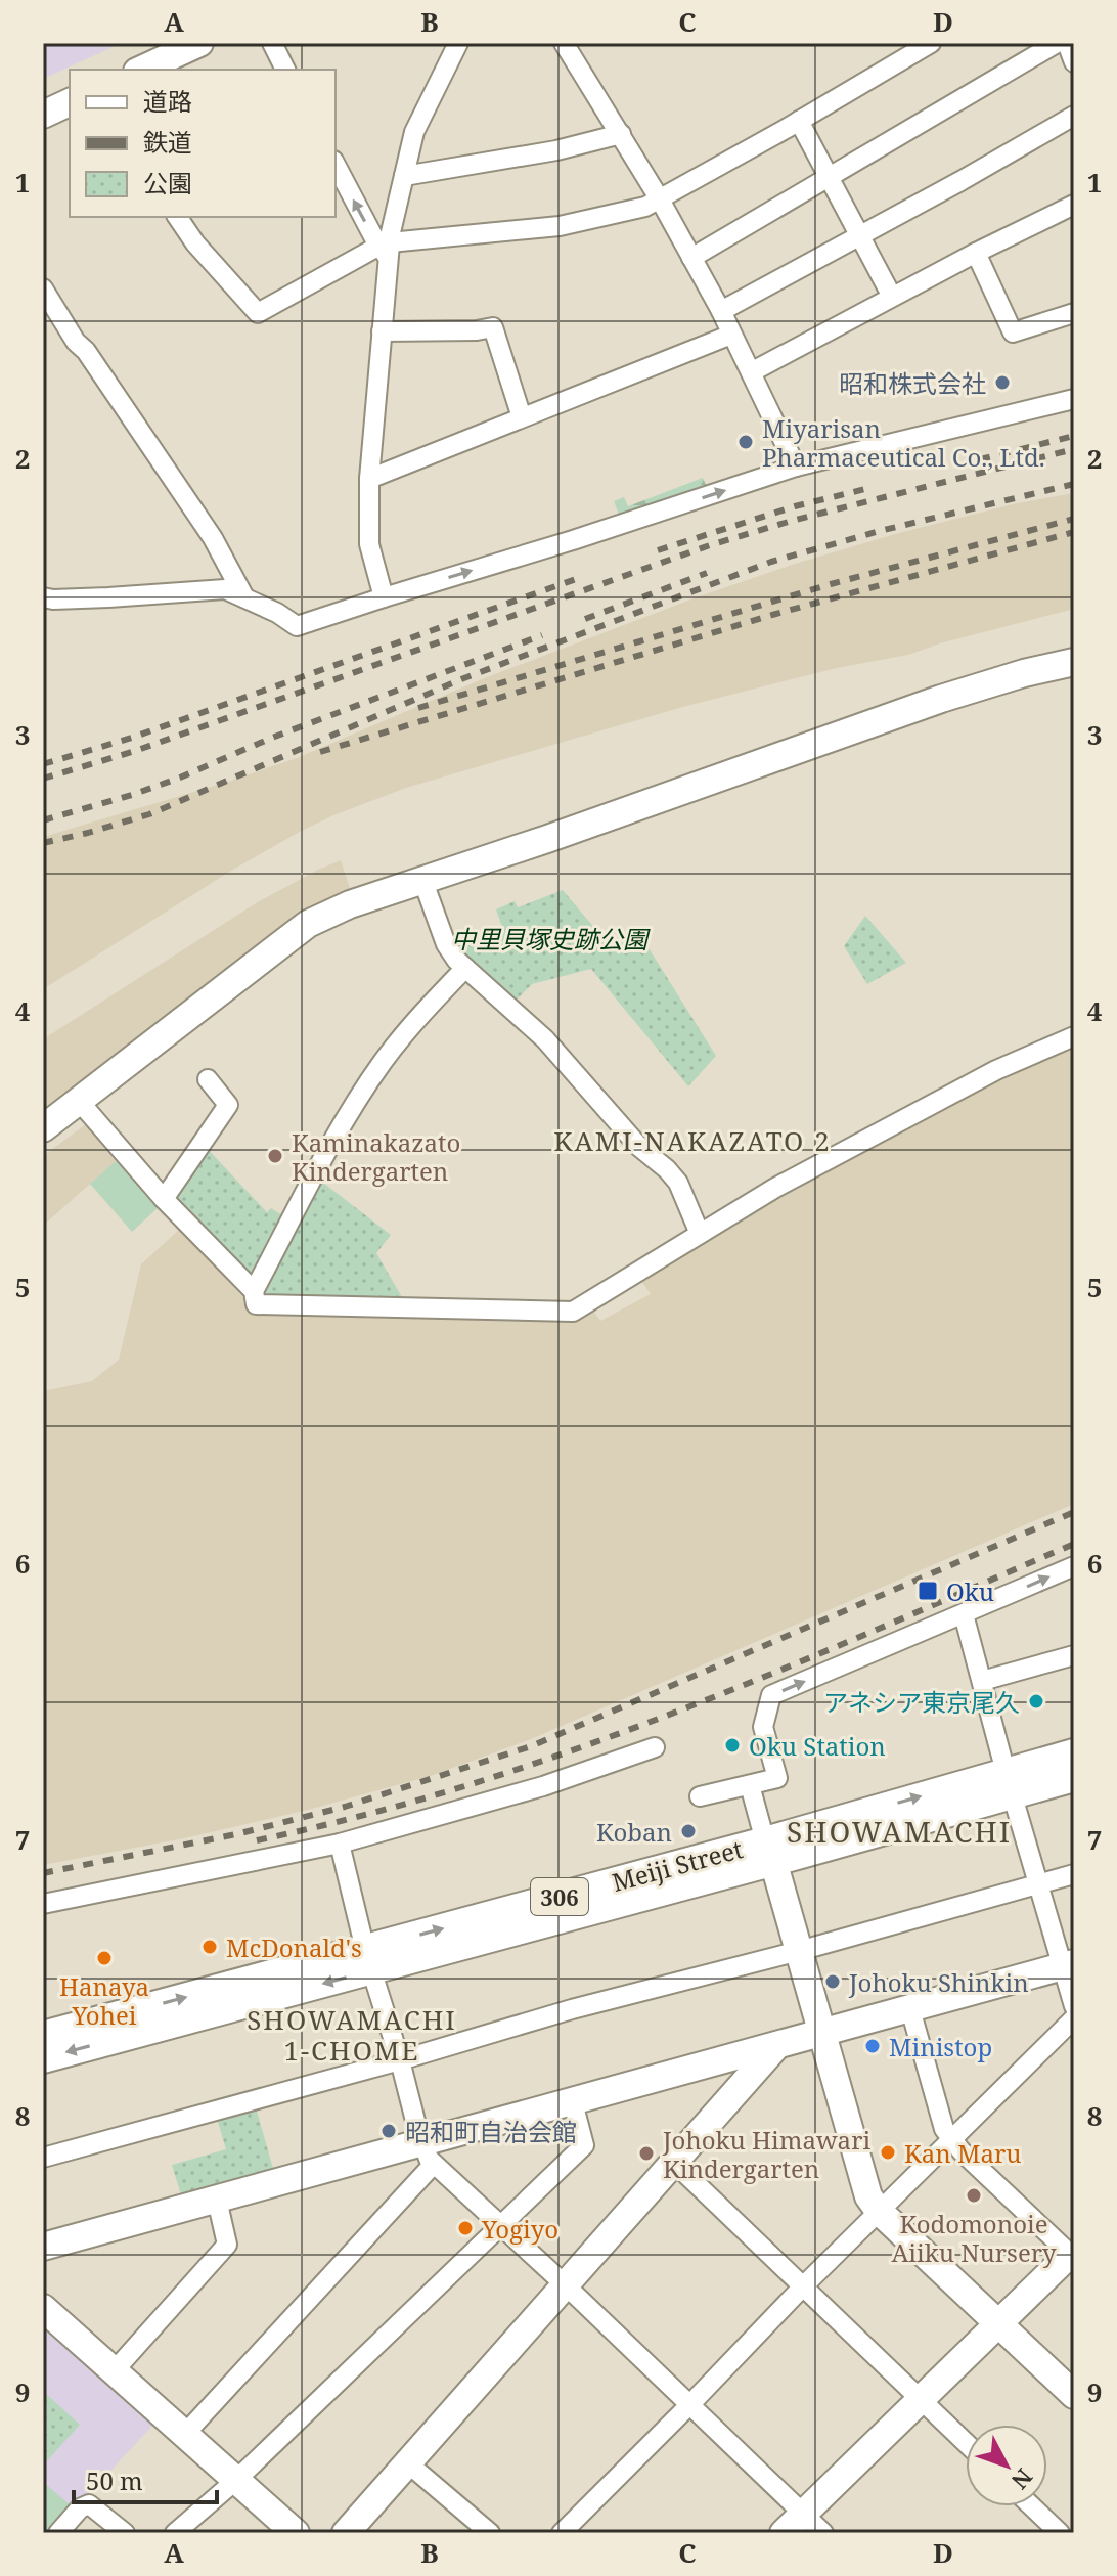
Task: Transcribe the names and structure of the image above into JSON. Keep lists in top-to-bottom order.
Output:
{
  "streets": {
    "main road": ["Meiji Street", "306"]
  },
  "districts": ["KAMI-NAKAZATO 2", "SHOWAMACHI", "SHOWAMACHI 1-CHOME"],
  "parks": ["中里貝塚史跡公園"],
  "places": {
    "other": [
      "昭和株式会社",
      "Miyarisan Pharmaceutical Co., Ltd.",
      "Kaminakazato Kindergarten",
      "アネシア東京尾久",
      "Oku Station",
      "Koban",
      "McDonald's",
      "Hanaya Yohei",
      "Johoku Shinkin",
      "Ministop",
      "昭和町自治会館",
      "Kan Maru",
      "Johoku Himawari Kindergarten",
      "Kodomonoie Aiiku Nursery",
      "Yogiyo"
    ],
    "transit": ["Oku"]
  },
  "legend": ["道路", "鉄道", "公園"],
  "scale_bar": "50 m",
  "north": "bottom right",
  "grid": {
    "columns": [
      "A",
      "B",
      "C",
      "D"
    ],
    "rows": [
      "1",
      "2",
      "3",
      "4",
      "5",
      "6",
      "7",
      "8",
      "9"
    ]
  }
}
